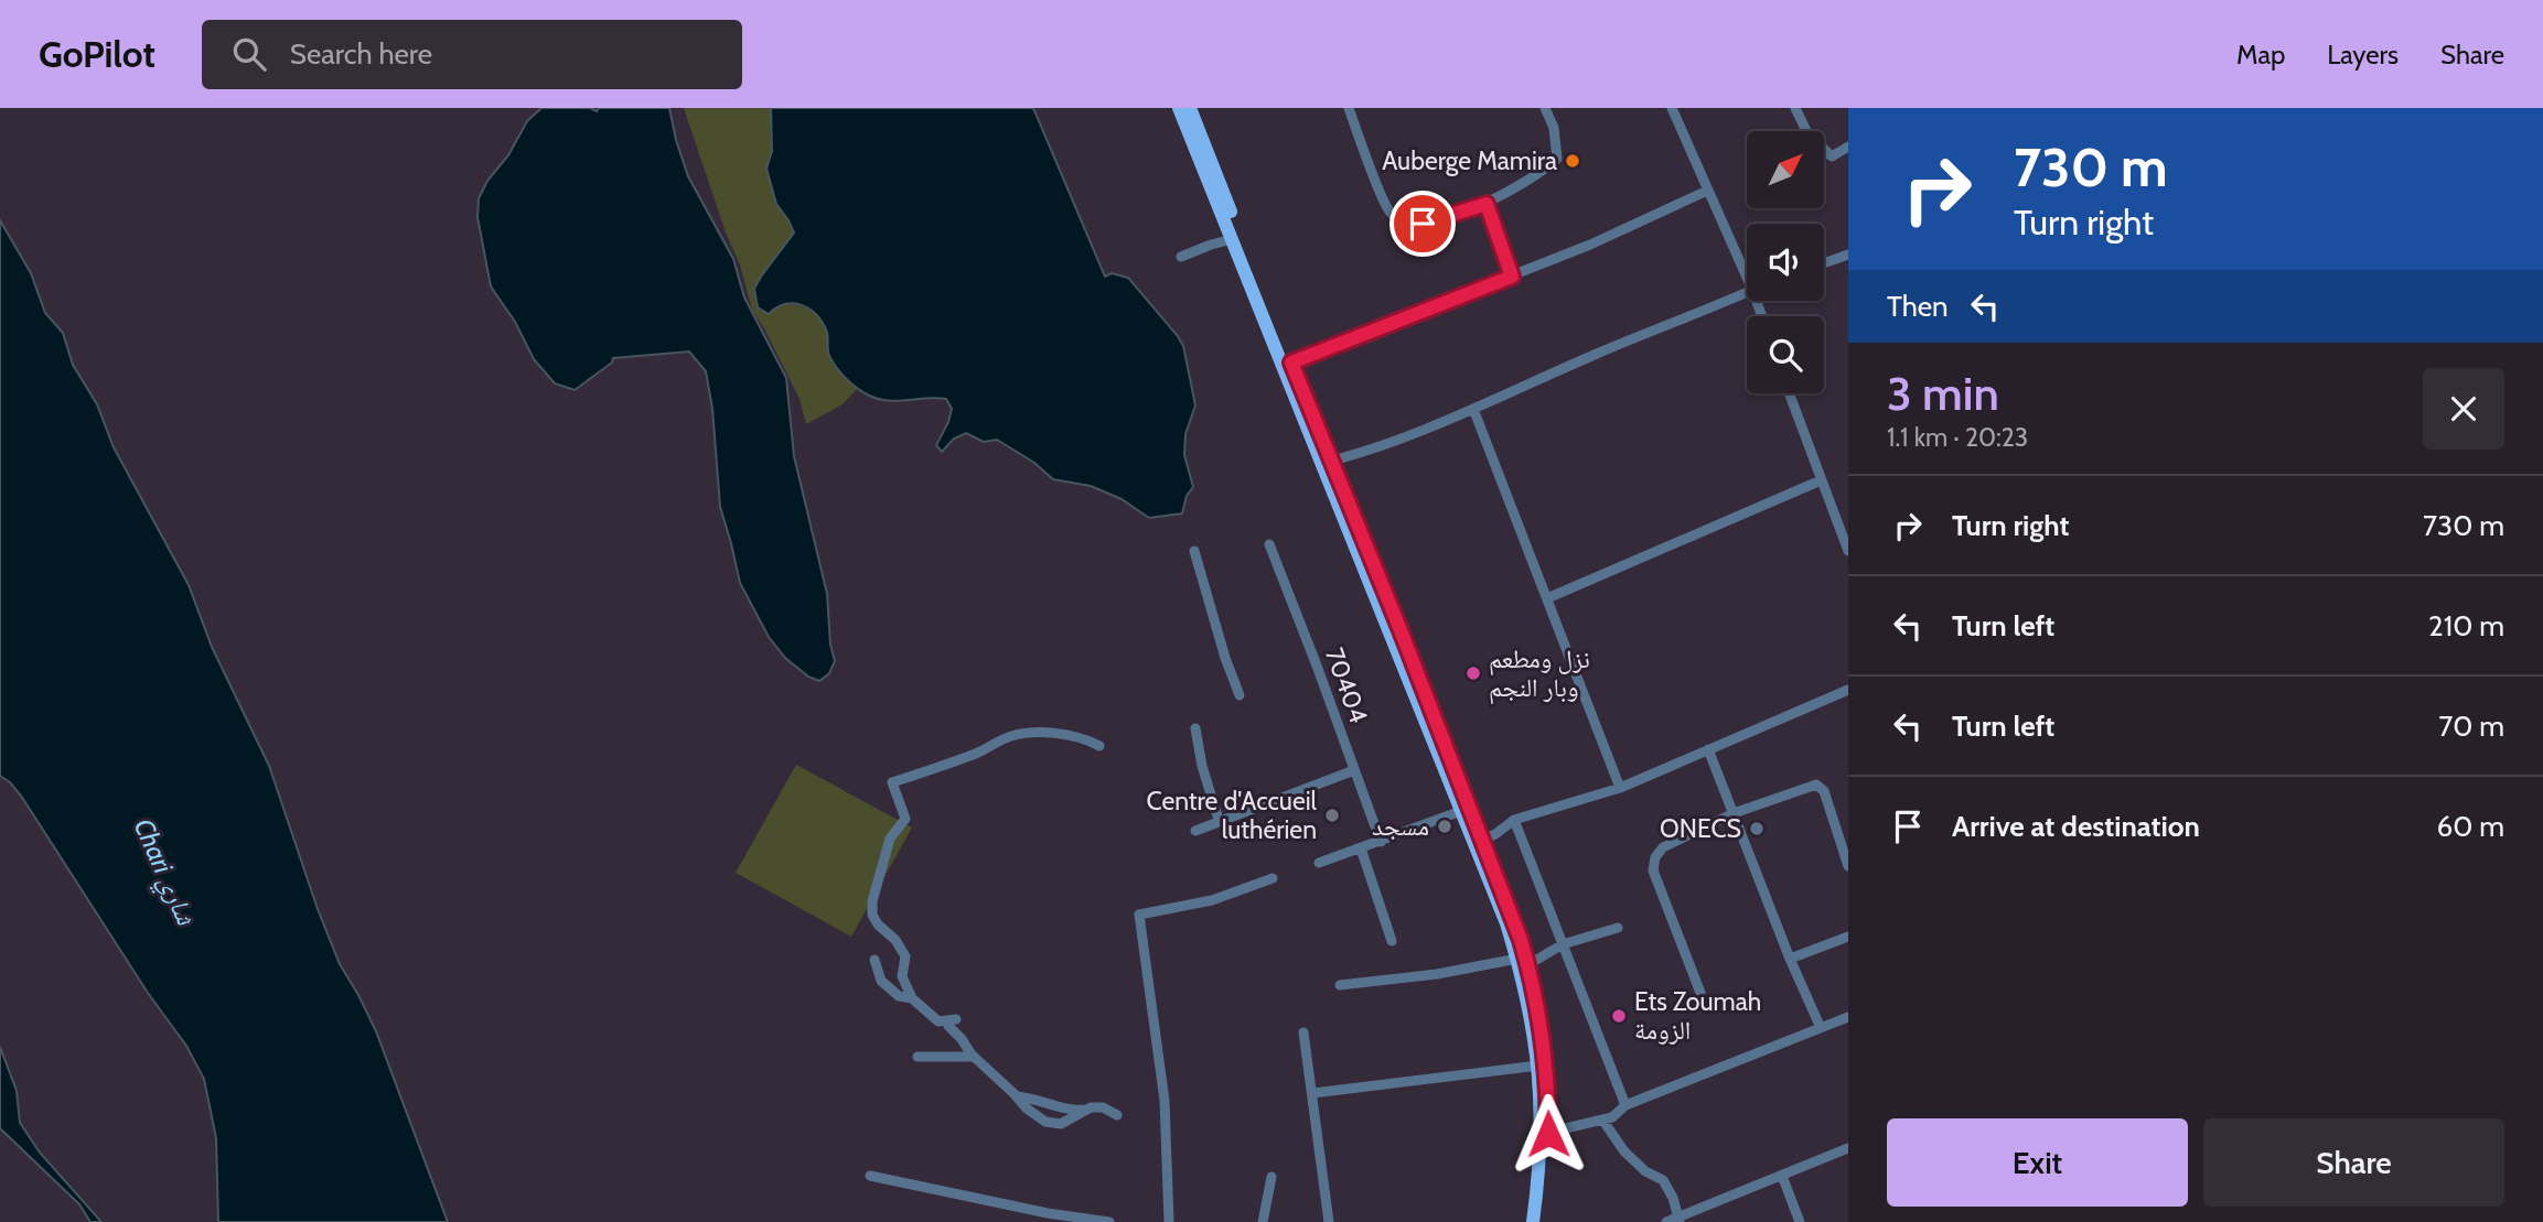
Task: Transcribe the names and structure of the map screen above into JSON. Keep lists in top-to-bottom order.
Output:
{
  "streets": {
    "street": ["70404"]
  },
  "water": ["Chari شاري"],
  "places": [
    "Auberge Mamira",
    "نزل ومطعم وبار النجم",
    "Centre d'Accueil luthérien",
    "مسجد",
    "ONECS",
    "Ets Zoumah الزومة"
  ],
  "north": "top right",
  "page": {
    "header": "GoPilot",
    "search": "Search here",
    "nav": ["Map", "Layers", "Share"],
    "turn": ["730 m", "Turn right"],
    "then": "Then",
    "heading": ["3 min", "1.1 km · 20:23"],
    "list": [
      {
        "name": "Turn right",
        "value": "730 m"
      },
      {
        "name": "Turn left",
        "value": "210 m"
      },
      {
        "name": "Turn left",
        "value": "70 m"
      },
      {
        "name": "Arrive at destination",
        "value": "60 m"
      }
    ],
    "buttons": ["Exit", "Share"]
  }
}
